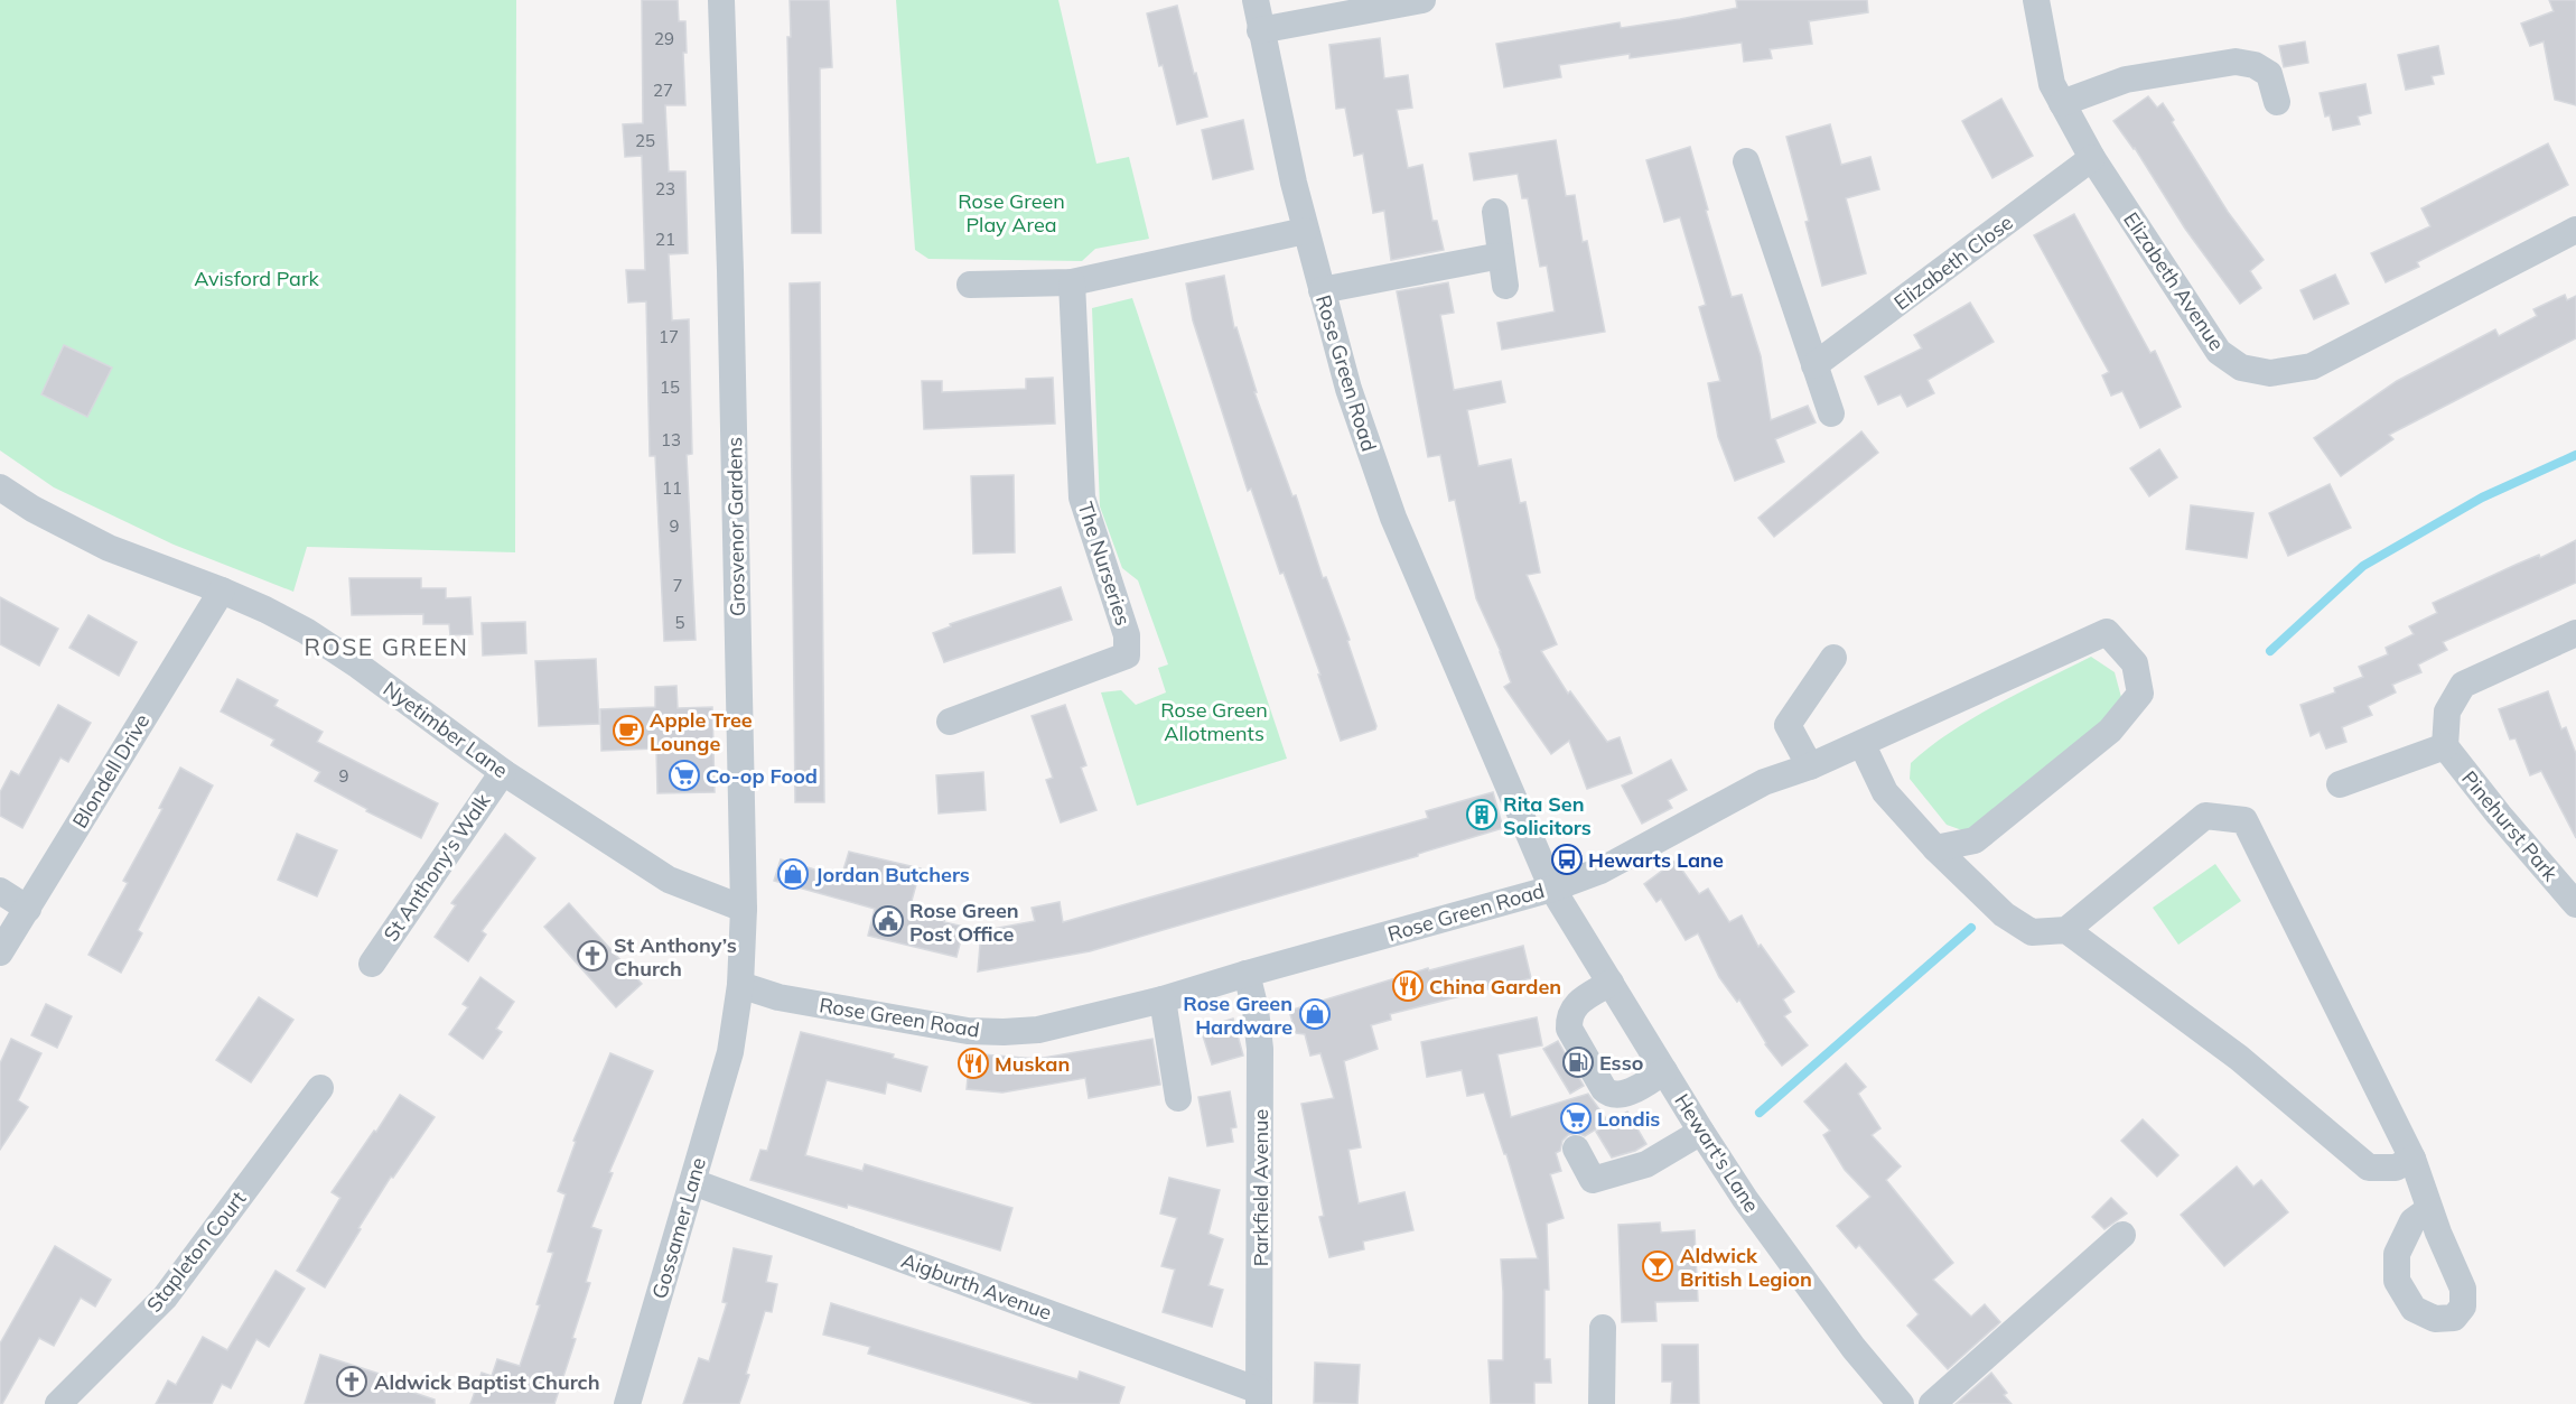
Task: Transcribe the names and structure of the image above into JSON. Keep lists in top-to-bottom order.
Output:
{
  "streets": {
    "street": [
      "Elizabeth Close",
      "Elizabeth Avenue",
      "Rose Green Road",
      "Grosvenor Gardens",
      "The Nurseries",
      "Nyetimber Lane",
      "Blondell Drive",
      "Pinehurst Park",
      "St Anthony's Walk",
      "Hewart's Lane",
      "Parkfield Avenue",
      "Gossamer Lane",
      "Stapleton Court",
      "Aigburth Avenue"
    ]
  },
  "crossings": [
    ["Elizabeth Close", "Elizabeth Avenue"],
    ["Rose Green Road", "Grosvenor Gardens"],
    ["Rose Green Road", "Hewart's Lane"],
    ["Rose Green Road", "Parkfield Avenue"],
    ["Grosvenor Gardens", "Nyetimber Lane"],
    ["Grosvenor Gardens", "Gossamer Lane"],
    ["Nyetimber Lane", "Blondell Drive"],
    ["Nyetimber Lane", "St Anthony's Walk"],
    ["Parkfield Avenue", "Aigburth Avenue"],
    ["Gossamer Lane", "Aigburth Avenue"]
  ],
  "districts": ["ROSE GREEN"],
  "parks": ["Rose Green Play Area", "Avisford Park", "Rose Green Allotments"],
  "places": {
    "cafe": ["Apple Tree Lounge"],
    "supermarket": ["Co-op Food", "Londis"],
    "building": ["Rita Sen Solicitors"],
    "bus stop": ["Hewarts Lane"],
    "shop": ["Jordan Butchers", "Rose Green Hardware"],
    "public building": ["Rose Green Post Office"],
    "church": ["St Anthony’s Church", "Aldwick Baptist Church"],
    "restaurant": ["China Garden", "Muskan"],
    "fuel station": ["Esso"],
    "bar": ["Aldwick British Legion"]
  },
  "house_numbers": [
    "29",
    "27",
    "25",
    "23",
    "21",
    "17",
    "15",
    "13",
    "11",
    "9",
    "7",
    "5",
    "9"
  ]
}
